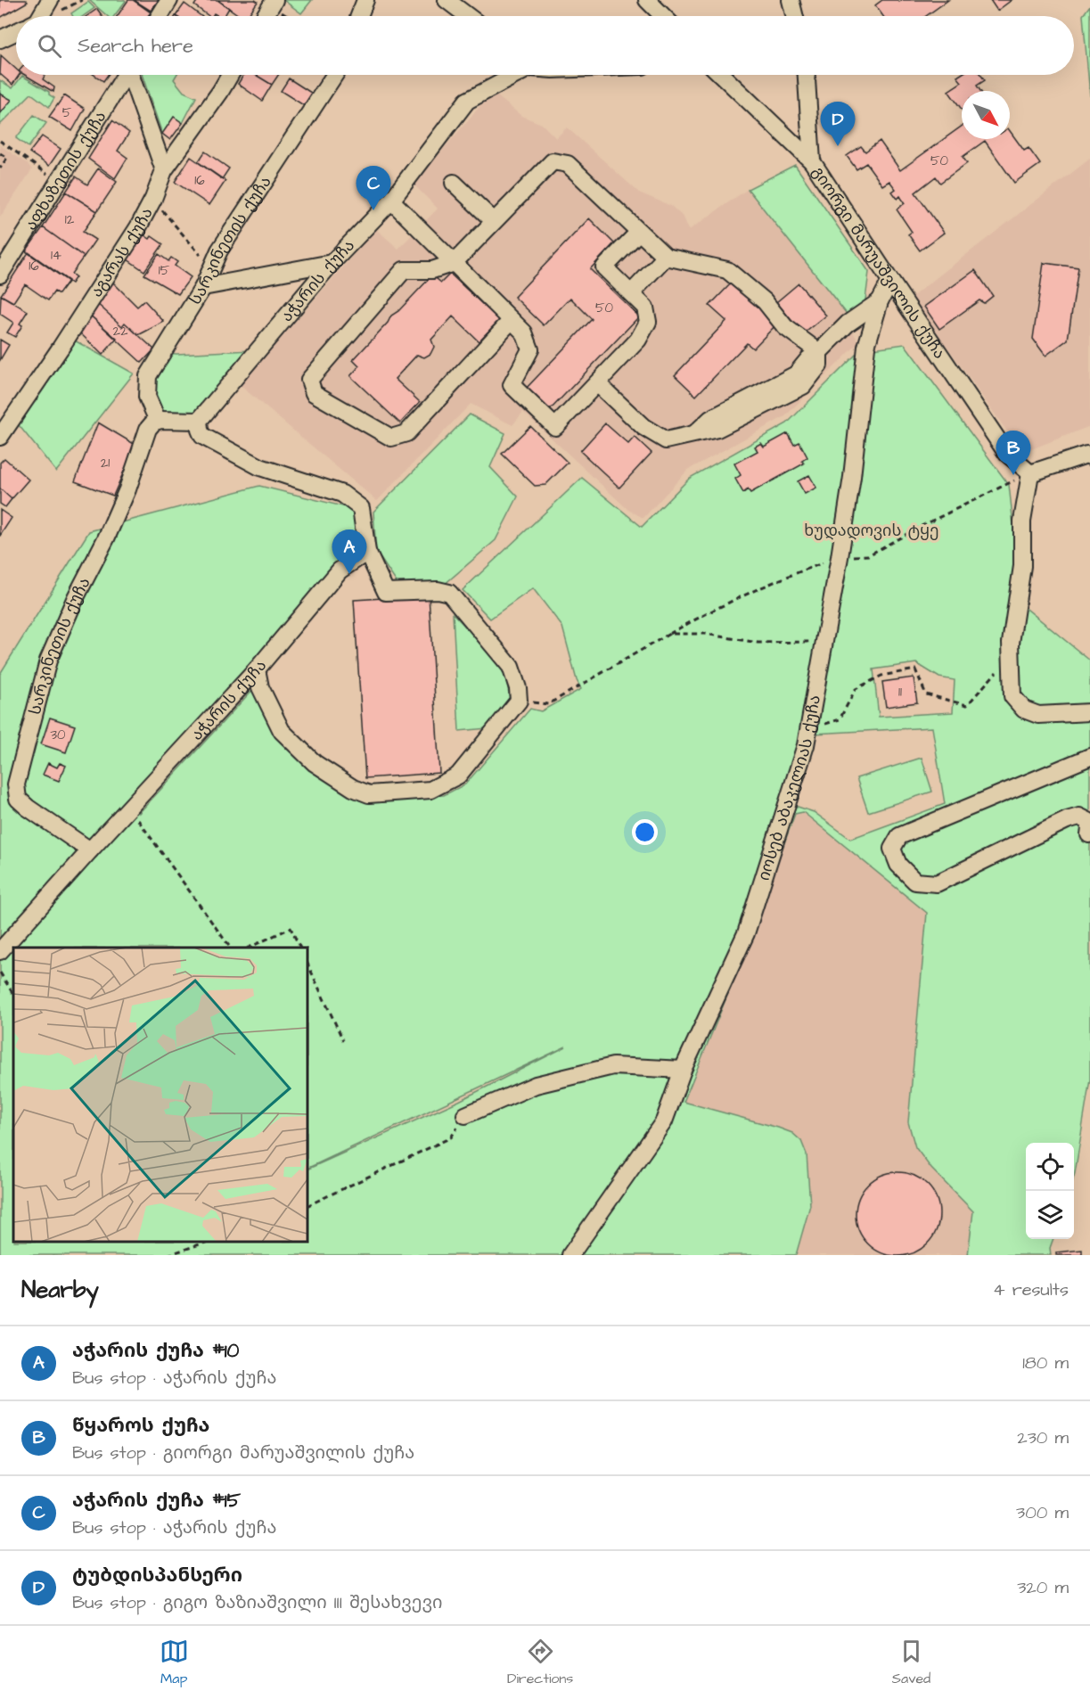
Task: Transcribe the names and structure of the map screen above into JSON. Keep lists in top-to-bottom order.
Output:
{
  "streets": {
    "street": [
      "აფხაზეთის ქუჩა",
      "სარკინეთის ქუჩა",
      "აგარას ქუჩა",
      "გიორგი მარუაშვილის ქუჩა",
      "აჭარის ქუჩა",
      "იოსებ აბაკელიას ქუჩა"
    ]
  },
  "crossings": [
    ["სარკინეთის ქუჩა", "აჭარის ქუჩა"],
    ["გიორგი მარუაშვილის ქუჩა", "იოსებ აბაკელიას ქუჩა"]
  ],
  "parks": ["ხუდადოვის ტყე"],
  "house_numbers": [
    "5",
    "50",
    "16",
    "12",
    "14",
    "16",
    "15",
    "50",
    "22",
    "21",
    "11",
    "30"
  ],
  "north": "bottom right",
  "page": {
    "search": "Search here",
    "pins": [
      "D",
      "C",
      "B",
      "A"
    ],
    "heading": ["Nearby", "4 results"],
    "list": [
      {
        "mark": "A",
        "name": "აჭარის ქუჩა #10",
        "note": "Bus stop · აჭარის ქუჩა",
        "value": "180 m"
      },
      {
        "mark": "B",
        "name": "წყაროს ქუჩა",
        "note": "Bus stop · გიორგი მარუაშვილის ქუჩა",
        "value": "230 m"
      },
      {
        "mark": "C",
        "name": "აჭარის ქუჩა #15",
        "note": "Bus stop · აჭარის ქუჩა",
        "value": "300 m"
      },
      {
        "mark": "D",
        "name": "ტუბდისპანსერი",
        "note": "Bus stop · გიგო ზაზიაშვილი III შესახვევი",
        "value": "320 m"
      }
    ],
    "nav": ["Map", "Directions", "Saved"]
  }
}
